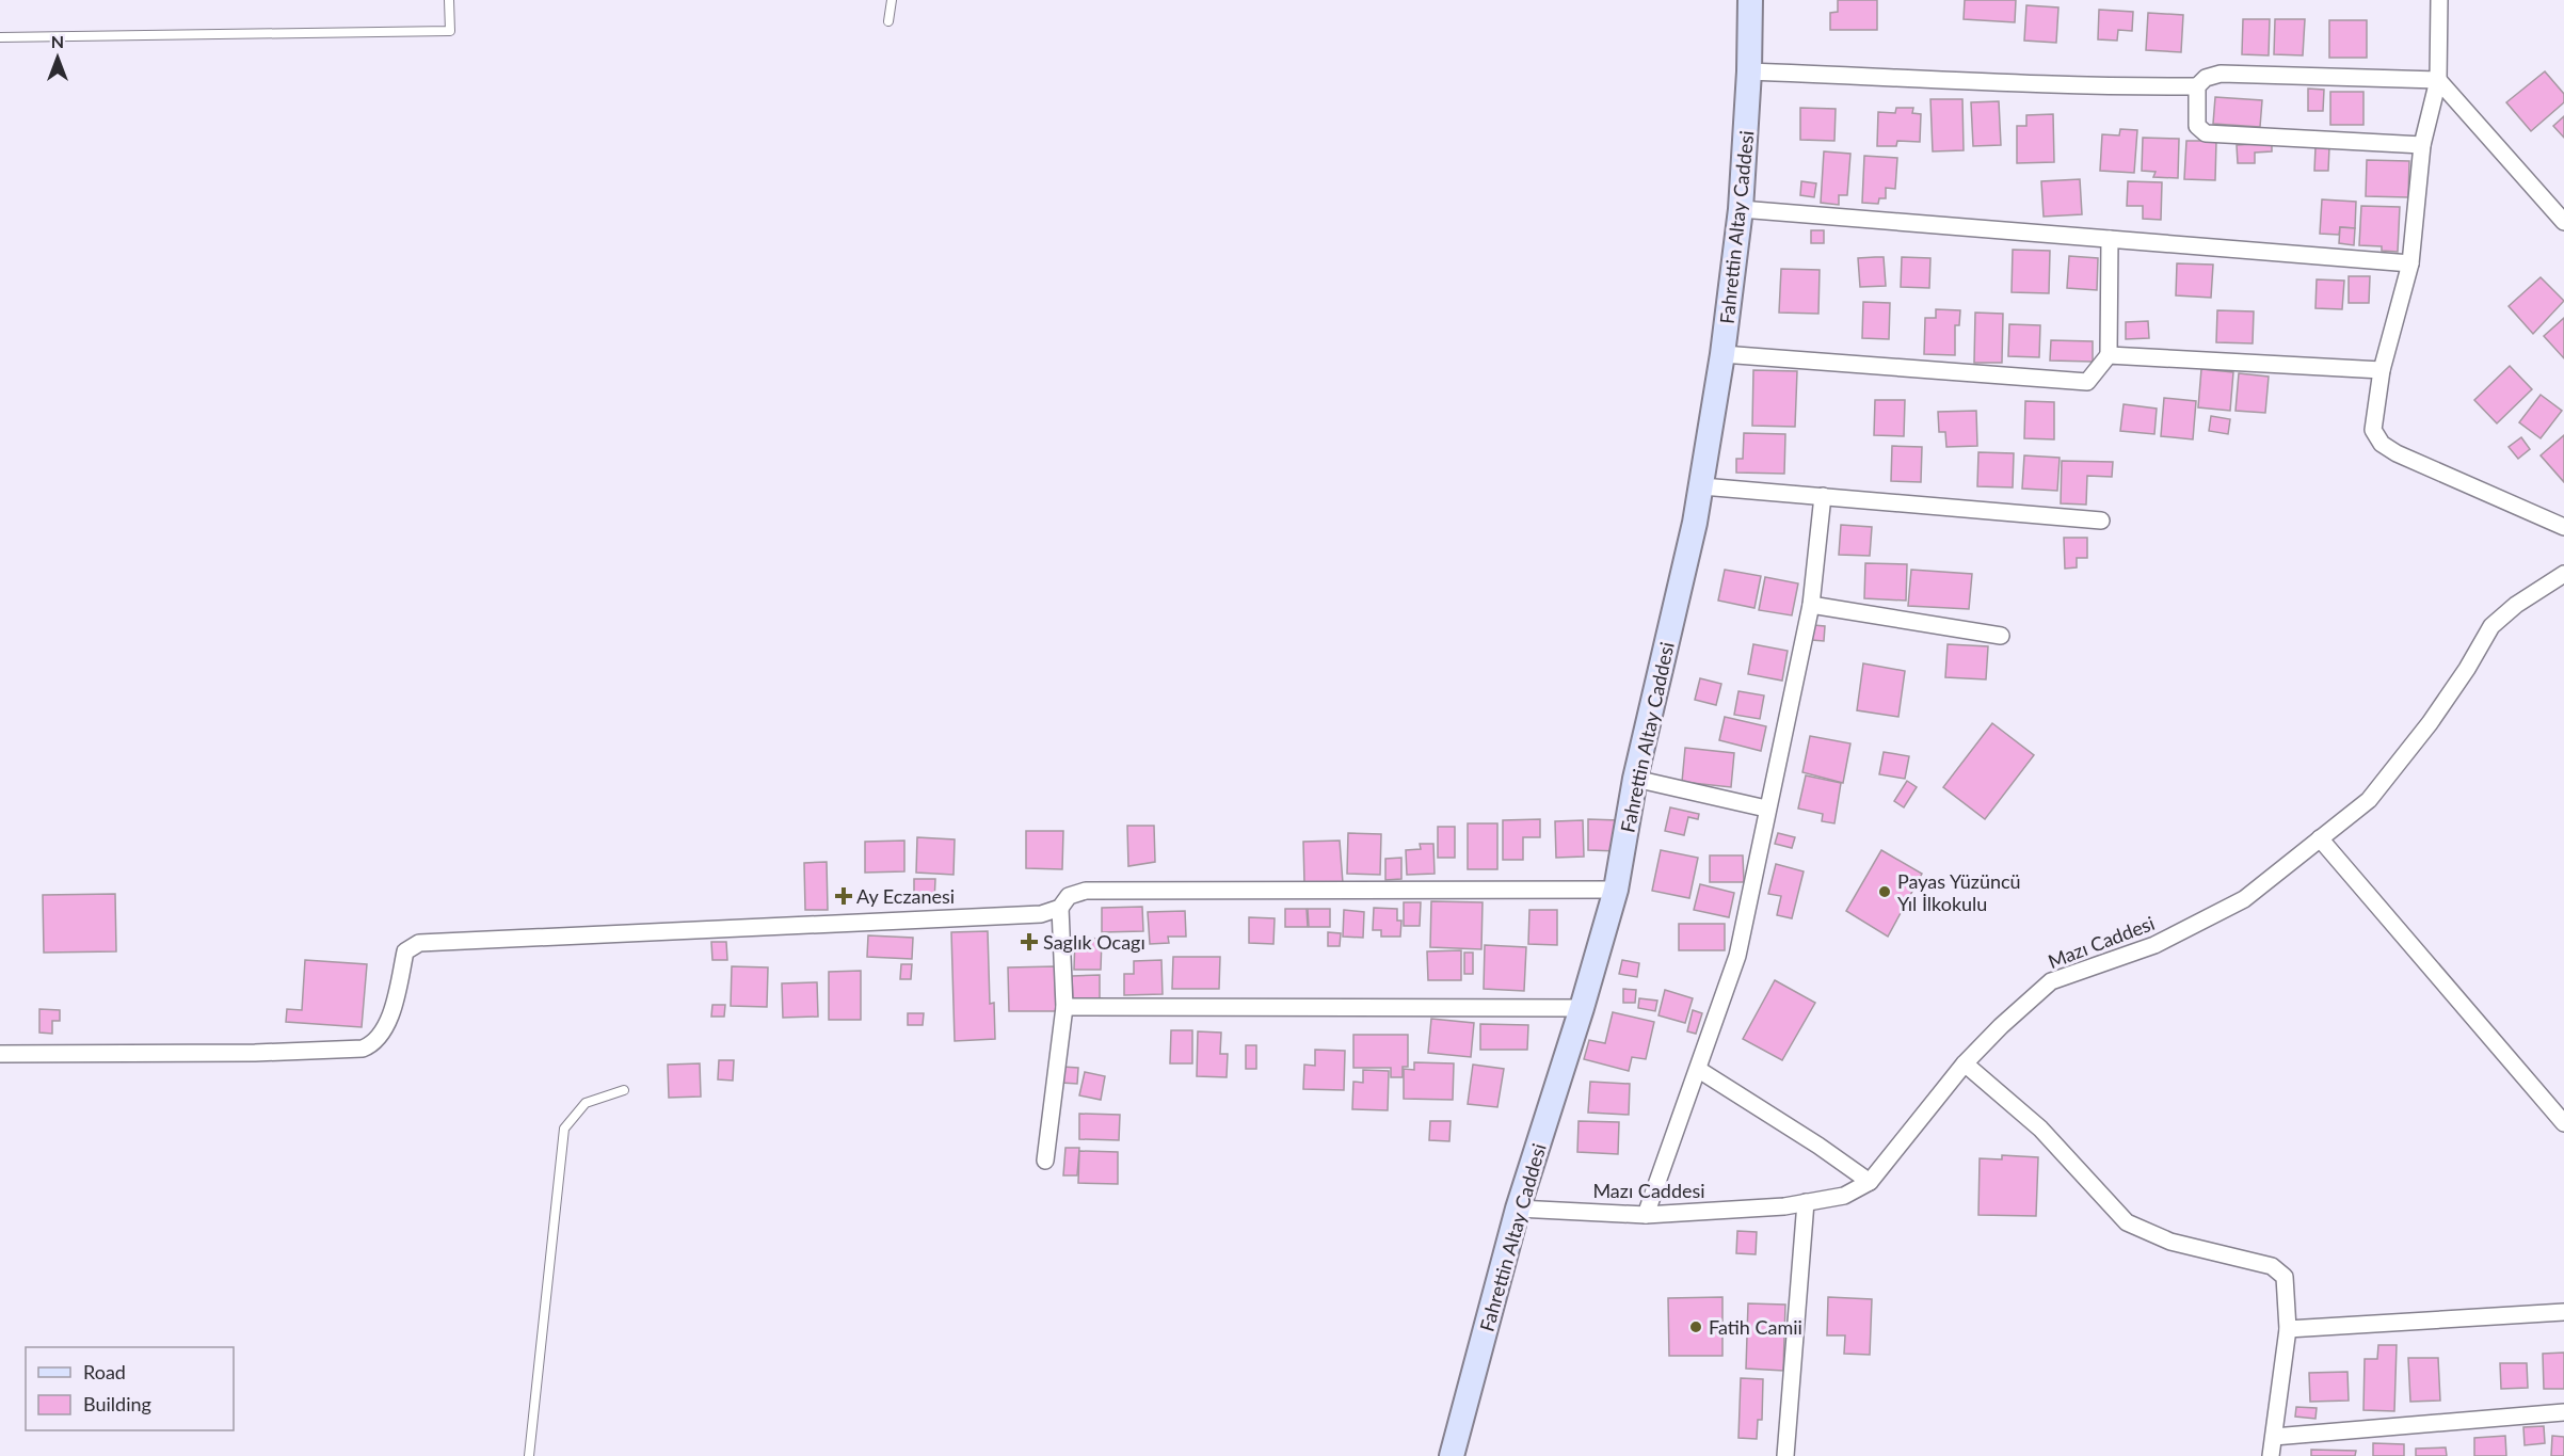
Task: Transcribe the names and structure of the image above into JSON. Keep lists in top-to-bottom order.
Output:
{
  "streets": {
    "street": ["Fahrettin Altay Caddesi", "Mazı Caddesi"]
  },
  "crossings": [
    ["Fahrettin Altay Caddesi", "Mazı Caddesi"]
  ],
  "places": {
    "other": ["Payas Yüzüncü Yıl İlkokulu", "Fatih Camii"],
    "health": ["Ay Eczanesi", "Saglık Ocagı"]
  },
  "legend": ["Road", "Building"],
  "north": "top"
}
